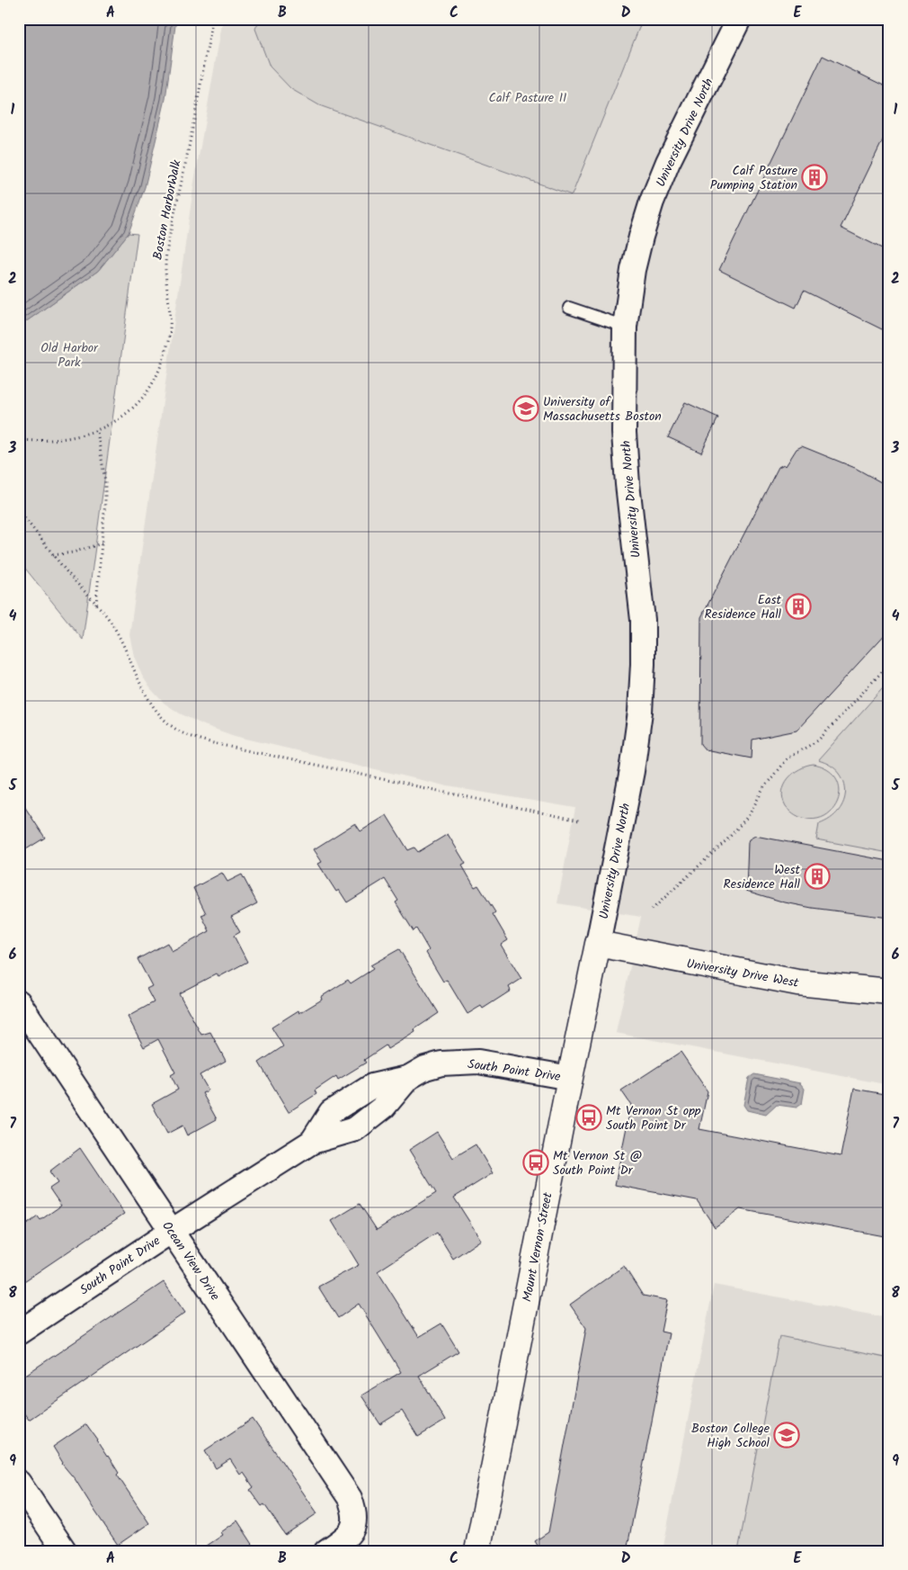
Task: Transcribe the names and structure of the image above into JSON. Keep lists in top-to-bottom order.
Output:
{
  "streets": {
    "street": [
      "University Drive North",
      "University Drive West",
      "South Point Drive",
      "Mount Vernon Street",
      "Ocean View Drive"
    ],
    "path": ["Boston HarborWalk"]
  },
  "crossings": [
    ["University Drive North", "University Drive West"],
    ["University Drive North", "Mount Vernon Street"],
    ["University Drive West", "Mount Vernon Street"],
    ["South Point Drive", "Mount Vernon Street"],
    ["South Point Drive", "Ocean View Drive"]
  ],
  "parks": ["Calf Pasture II", "Old Harbor Park"],
  "places": {
    "building": ["Calf Pasture Pumping Station", "East Residence Hall", "West Residence Hall"],
    "school or university": ["University of Massachusetts Boston", "Boston College High School"],
    "bus stop": ["Mt Vernon St opp South Point Dr", "Mt Vernon St @ South Point Dr"]
  },
  "grid": {
    "columns": [
      "A",
      "B",
      "C",
      "D",
      "E"
    ],
    "rows": [
      "1",
      "2",
      "3",
      "4",
      "5",
      "6",
      "7",
      "8",
      "9"
    ]
  }
}
